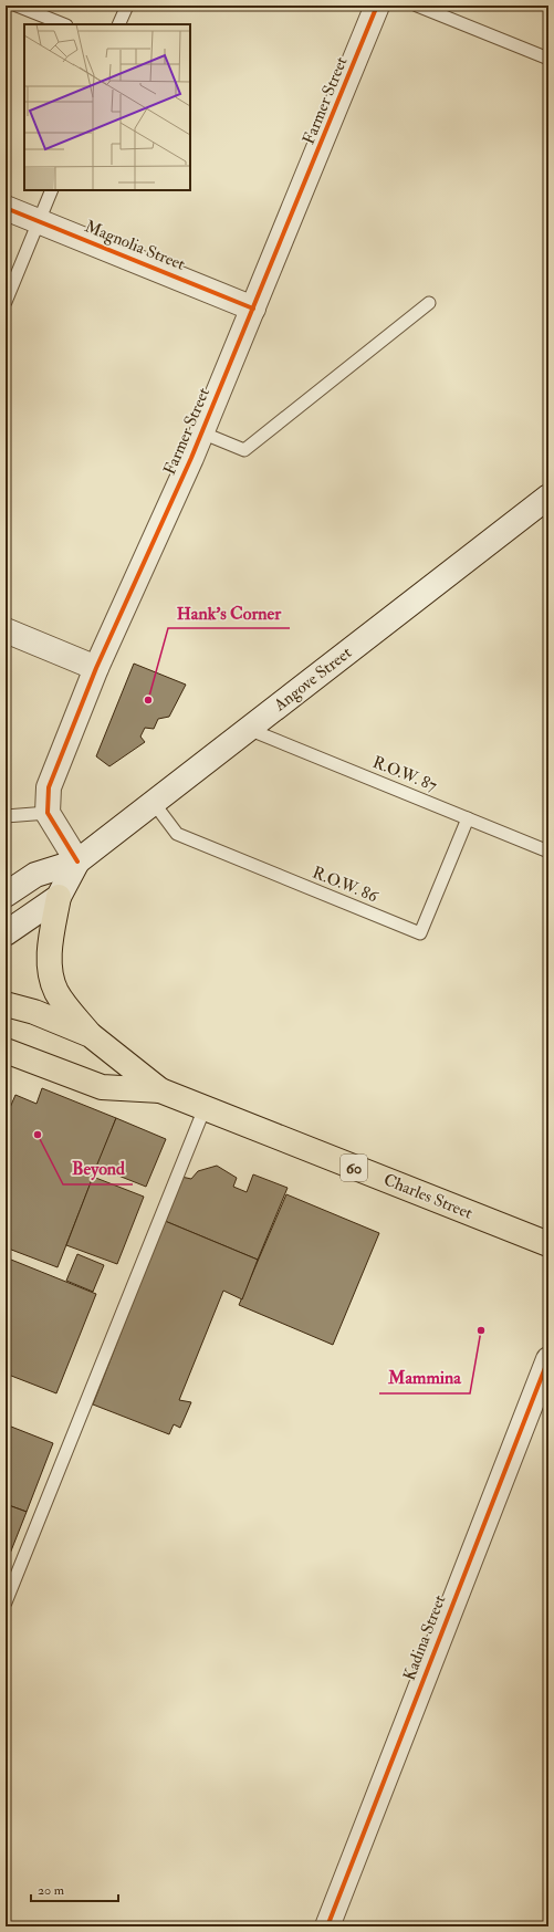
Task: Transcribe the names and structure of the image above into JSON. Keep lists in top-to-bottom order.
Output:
{
  "streets": {
    "highway": ["60", "Charles Street"],
    "street": [
      "Farmer Street",
      "Magnolia Street",
      "Angove Street",
      "Kadina Street"
    ],
    "lane": ["R.O.W. 87", "R.O.W. 86"]
  },
  "crossings": [
    ["Farmer Street", "Magnolia Street"],
    ["Angove Street", "R.O.W. 87"],
    ["Angove Street", "R.O.W. 86"],
    ["R.O.W. 87", "R.O.W. 86"]
  ],
  "places": ["Hank's Corner", "Beyond", "Mammina"],
  "scale_bar": "20 m"
}
